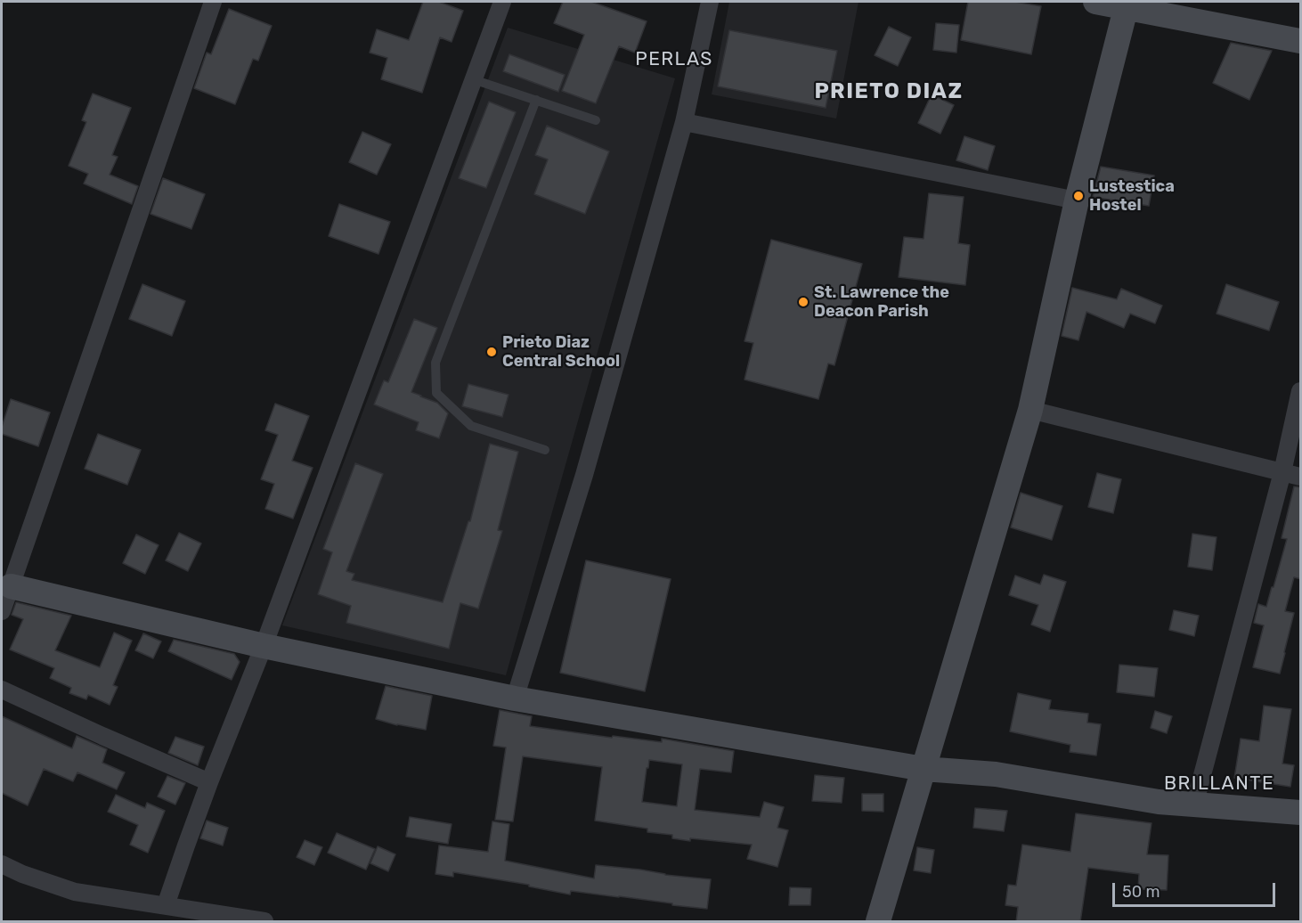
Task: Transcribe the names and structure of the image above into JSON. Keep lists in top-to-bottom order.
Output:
{
  "districts": ["PERLAS", "PRIETO DIAZ", "BRILLANTE"],
  "places": ["Lustestica Hostel", "St. Lawrence the Deacon Parish", "Prieto Diaz Central School"],
  "scale_bar": "50 m"
}
